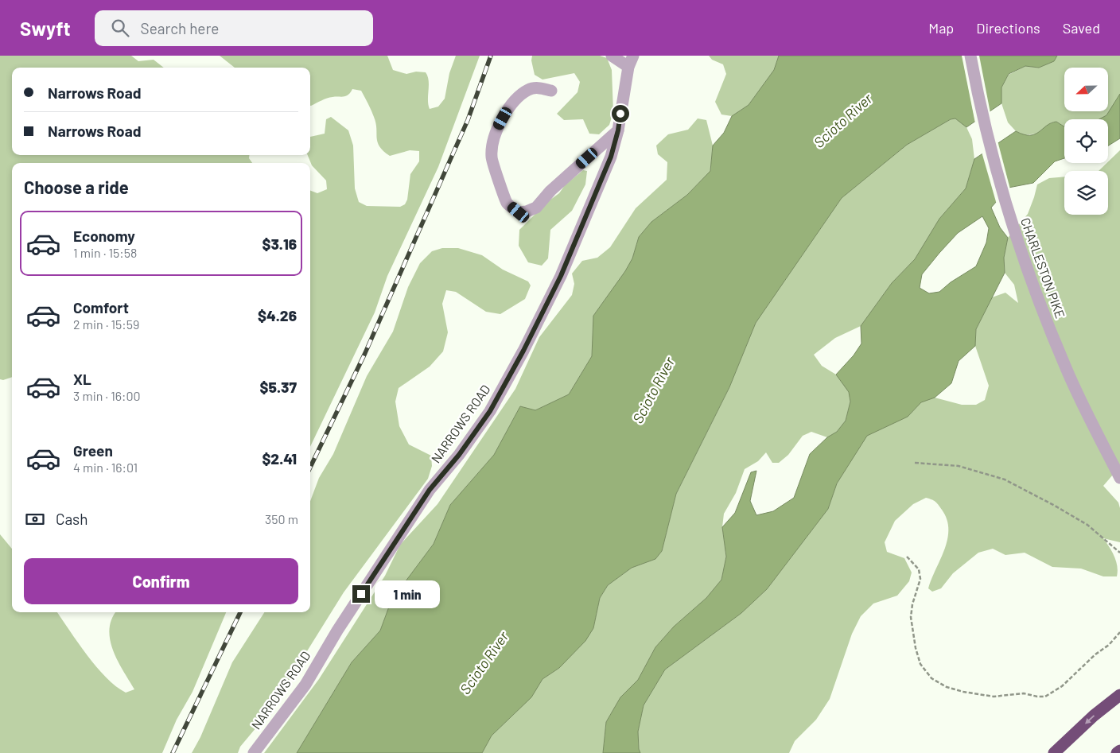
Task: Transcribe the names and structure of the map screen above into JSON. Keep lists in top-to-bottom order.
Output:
{
  "streets": {
    "street": ["CHARLESTON PIKE", "NARROWS ROAD"]
  },
  "water": ["Scioto River"],
  "north": "left",
  "page": {
    "header": "Swyft",
    "search": "Search here",
    "nav": ["Map", "Directions", "Saved"],
    "banner": ["Narrows Road", "Narrows Road"],
    "heading": "Choose a ride",
    "list": [
      {
        "name": "Economy",
        "note": "1 min · 15:58",
        "value": "$3.16"
      },
      {
        "name": "Comfort",
        "note": "2 min · 15:59",
        "value": "$4.26"
      },
      {
        "name": "XL",
        "note": "3 min · 16:00",
        "value": "$5.37"
      },
      {
        "name": "Green",
        "note": "4 min · 16:01",
        "value": "$2.41"
      }
    ],
    "pay": ["Cash", "350 m"],
    "buttons": "Confirm",
    "bubble": "1 min"
  }
}
